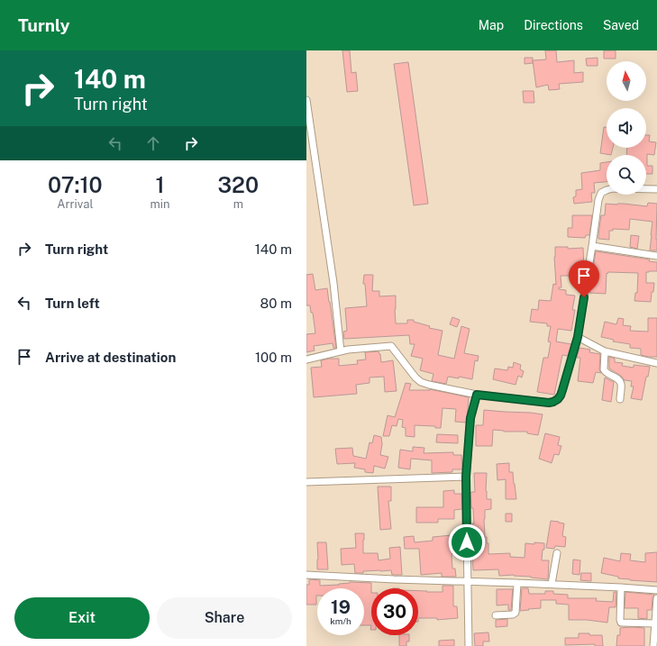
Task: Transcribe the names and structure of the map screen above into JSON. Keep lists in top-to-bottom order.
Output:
{
  "north": "top",
  "page": {
    "header": "Turnly",
    "nav": ["Map", "Directions", "Saved"],
    "turn": ["140 m", "Turn right"],
    "eta": [
      "07:10",
      "Arrival",
      "1",
      "min",
      "320",
      "m"
    ],
    "list": [
      {
        "name": "Turn right",
        "value": "140 m"
      },
      {
        "name": "Turn left",
        "value": "80 m"
      },
      {
        "name": "Arrive at destination",
        "value": "100 m"
      }
    ],
    "speed": "19 km/h",
    "limit": "30",
    "buttons": ["Exit", "Share"]
  }
}
